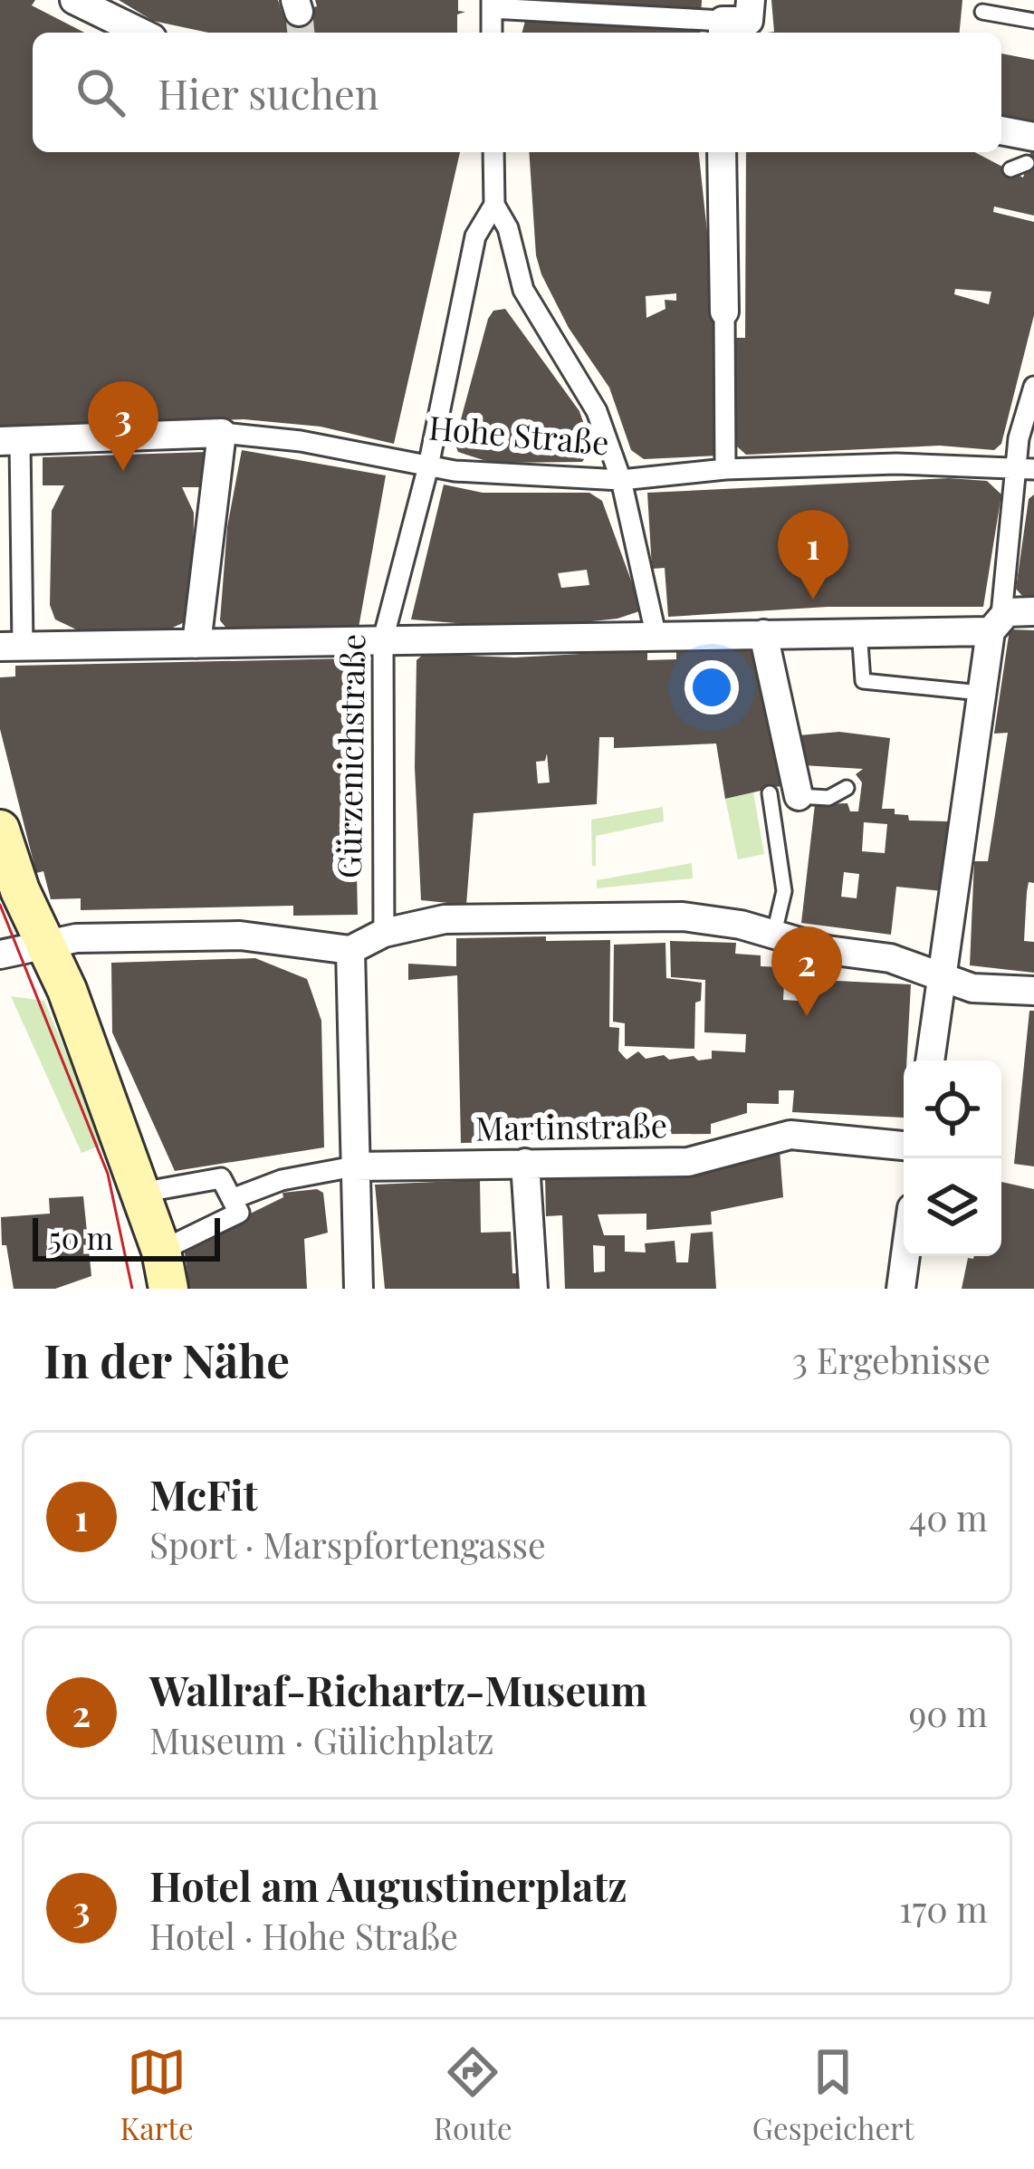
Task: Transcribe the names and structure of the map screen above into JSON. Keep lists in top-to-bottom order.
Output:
{
  "streets": {
    "street": ["Hohe Straße", "Gürzenichstraße", "Martinstraße"]
  },
  "crossings": [
    ["Hohe Straße", "Gürzenichstraße"]
  ],
  "scale_bar": "50 m",
  "page": {
    "search": "Hier suchen",
    "pins": ["3", "1", "2"],
    "scale": "50 m",
    "heading": ["In der Nähe", "3 Ergebnisse"],
    "list": [
      {
        "mark": "1",
        "name": "McFit",
        "note": "Sport · Marspfortengasse",
        "value": "40 m"
      },
      {
        "mark": "2",
        "name": "Wallraf-Richartz-Museum",
        "note": "Museum · Gülichplatz",
        "value": "90 m"
      },
      {
        "mark": "3",
        "name": "Hotel am Augustinerplatz",
        "note": "Hotel · Hohe Straße",
        "value": "170 m"
      }
    ],
    "nav": ["Karte", "Route", "Gespeichert"]
  }
}
